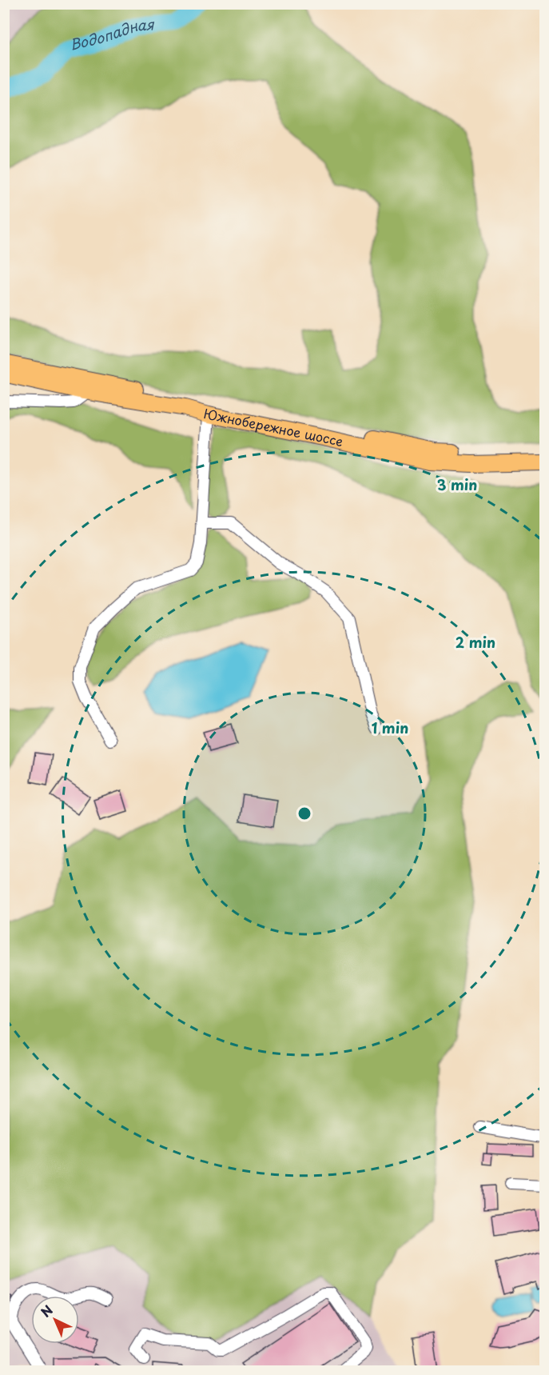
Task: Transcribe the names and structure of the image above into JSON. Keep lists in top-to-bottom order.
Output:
{
  "streets": {
    "highway": ["Южнобережное шоссе"]
  },
  "water": ["Водопадная"],
  "north": "top left",
  "rings": ["3 min", "2 min", "1 min"]
}
